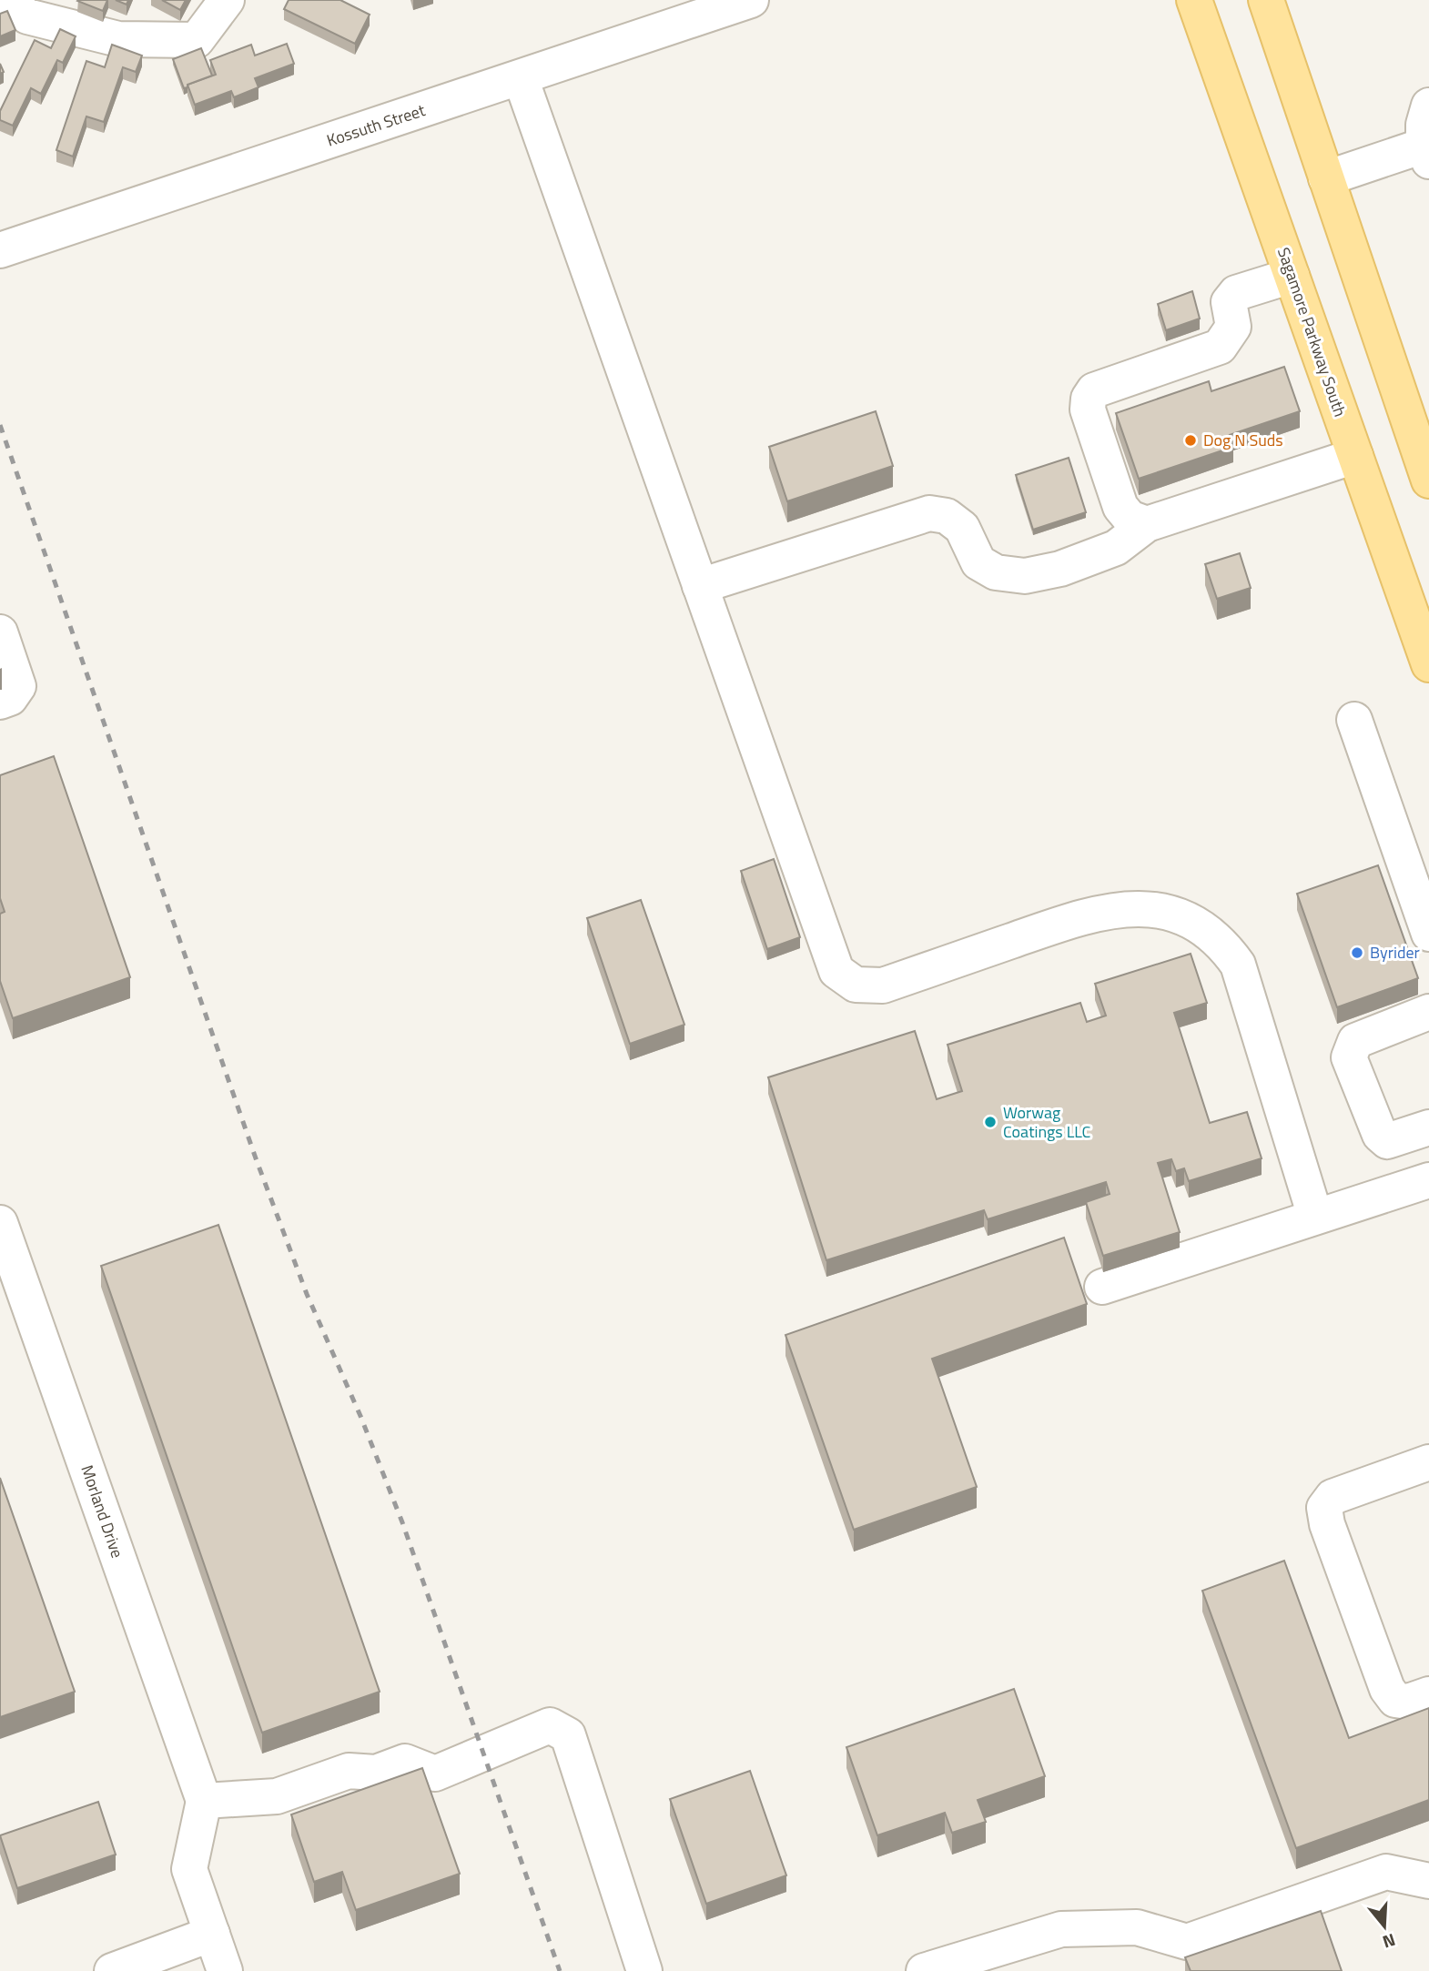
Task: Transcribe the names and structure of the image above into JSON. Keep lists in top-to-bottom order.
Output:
{
  "streets": {
    "main road": ["Sagamore Parkway South"],
    "street": ["Kossuth Street", "Morland Drive"]
  },
  "places": ["Dog N Suds", "Byrider", "Worwag Coatings LLC"],
  "north": "bottom"
}
